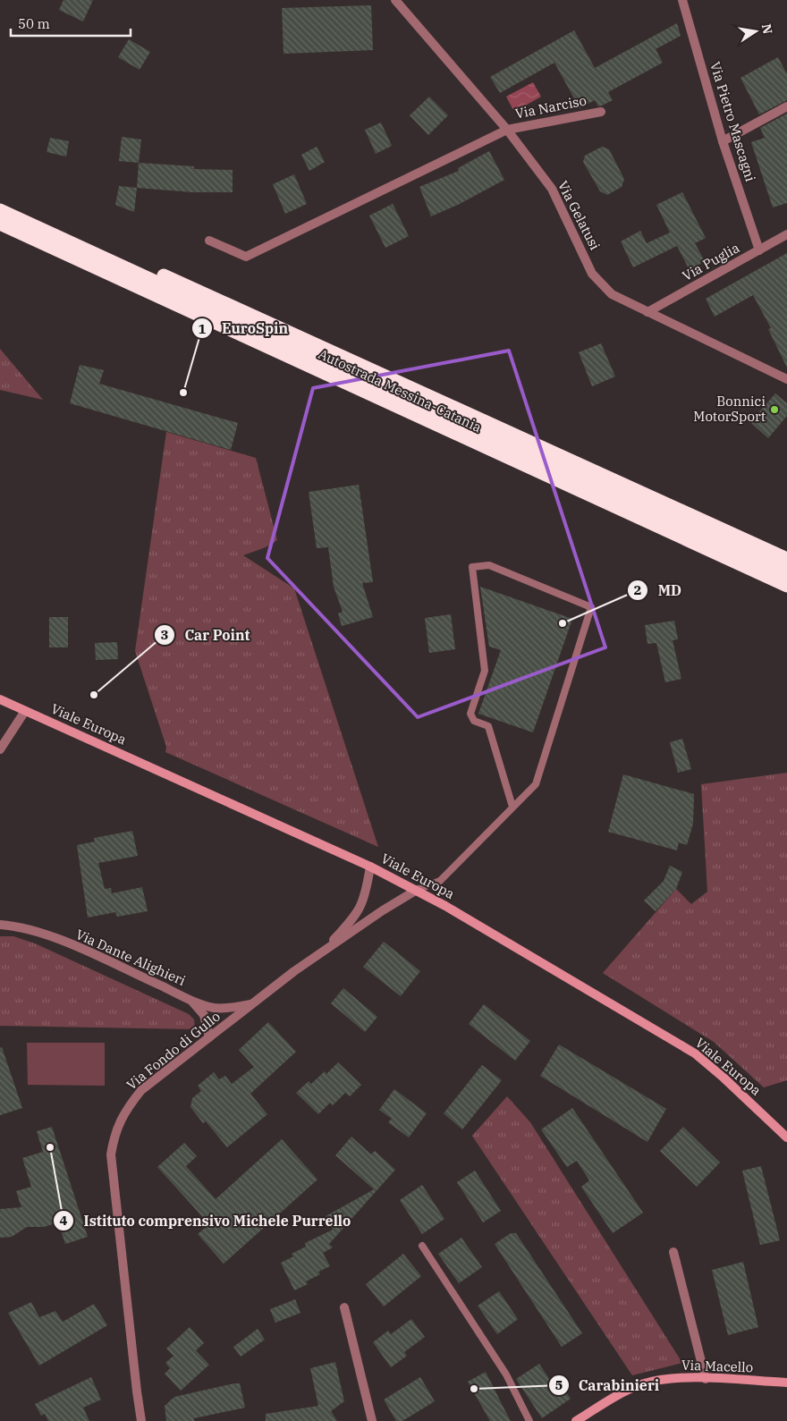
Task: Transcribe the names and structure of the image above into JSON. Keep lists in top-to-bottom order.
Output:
{
  "streets": {
    "highway": ["Autostrada Messina-Catania"],
    "main road": ["Viale Europa", "Via Macello"],
    "street": [
      "Via Narciso",
      "Via Pietro Mascagni",
      "Via Gelatusi",
      "Via Puglia",
      "Via Dante Alighieri",
      "Via Fondo di Gullo"
    ]
  },
  "crossings": [
    ["Via Narciso", "Via Gelatusi"],
    ["Via Pietro Mascagni", "Via Puglia"],
    ["Via Gelatusi", "Via Puglia"],
    ["Via Dante Alighieri", "Via Fondo di Gullo"]
  ],
  "places": [
    "EuroSpin",
    "Bonnici MotorSport",
    "MD",
    "Car Point",
    "Istituto comprensivo Michele Purrello",
    "Carabinieri"
  ],
  "scale_bar": "50 m",
  "north": "right"
}
